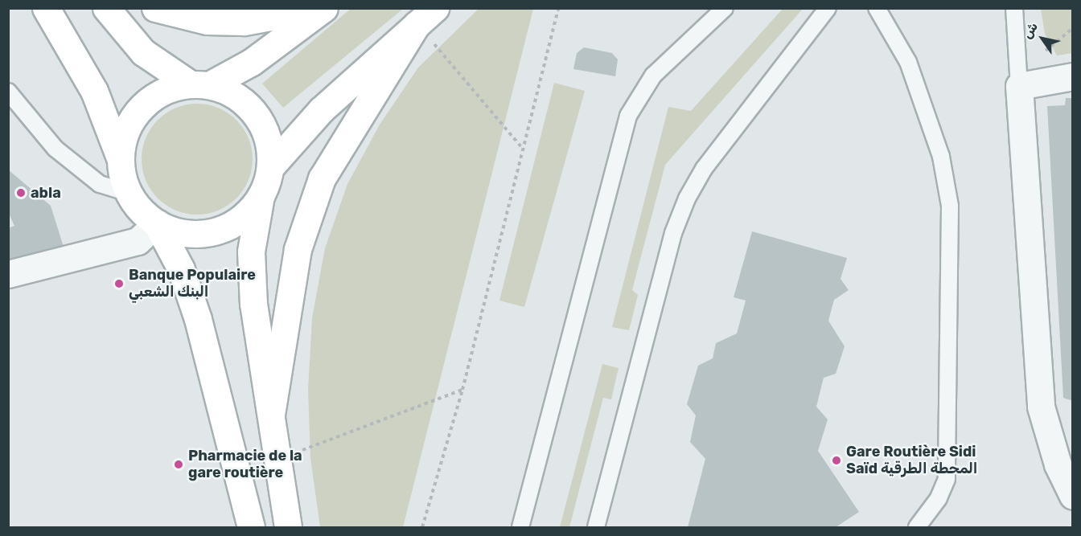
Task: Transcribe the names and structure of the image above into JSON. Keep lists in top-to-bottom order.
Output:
{
  "places": [
    "abla",
    "Banque Populaire البنك الشعبي",
    "Gare Routière Sidi Saïd المحطة الطرقية",
    "Pharmacie de la gare routière"
  ],
  "north": "top left"
}
